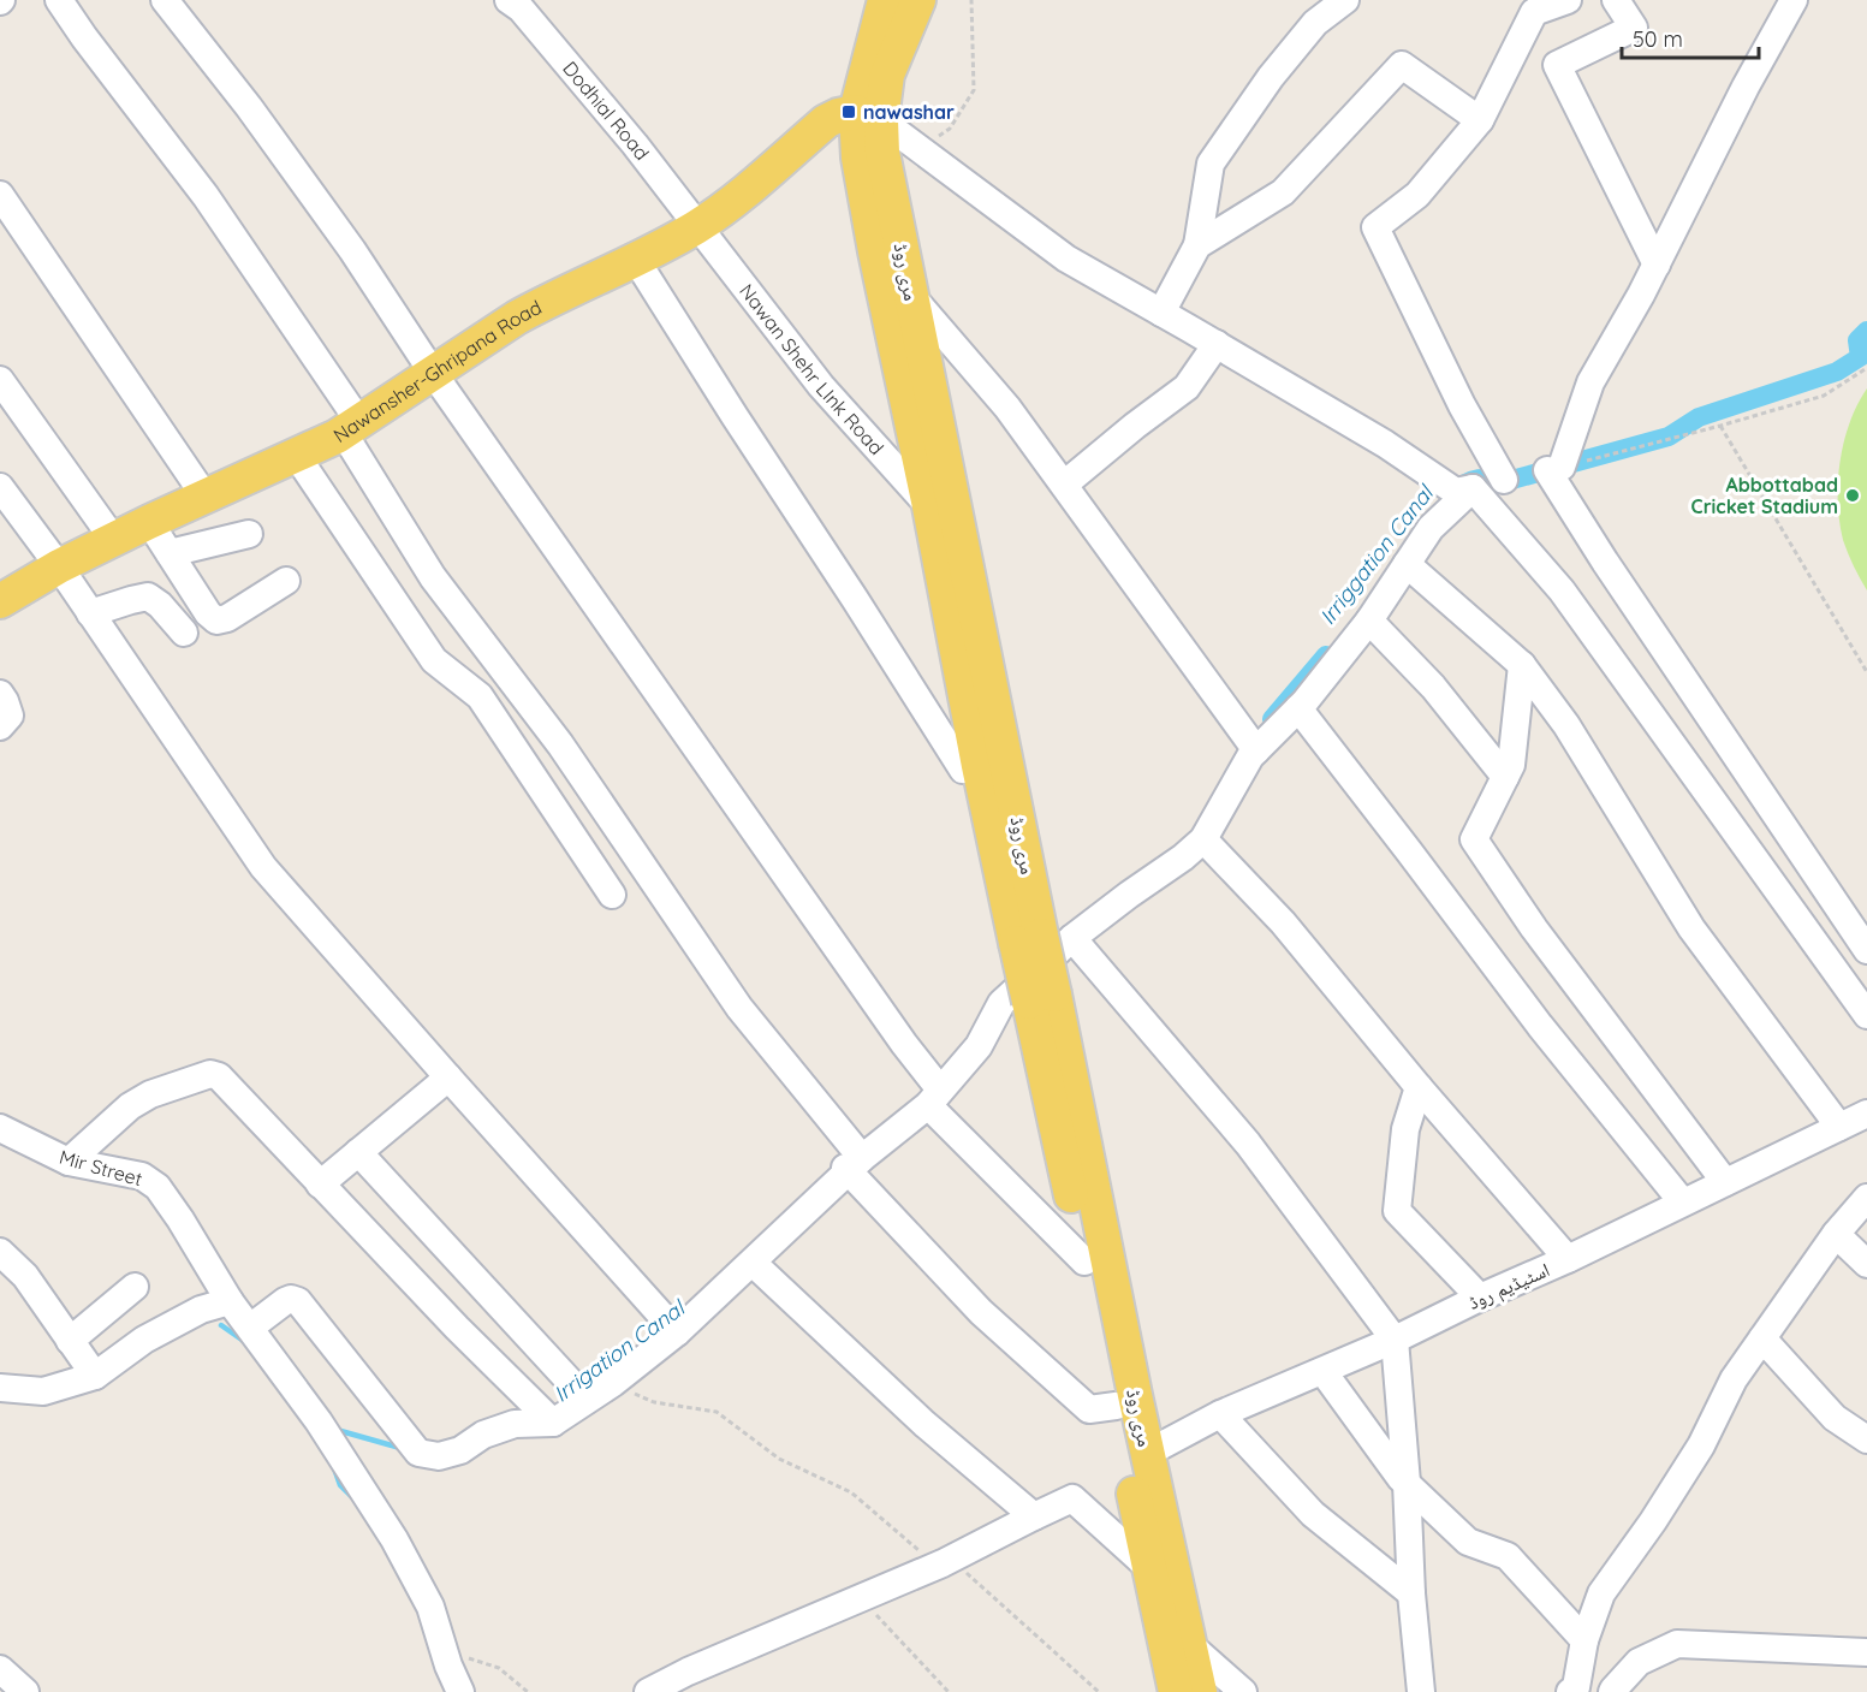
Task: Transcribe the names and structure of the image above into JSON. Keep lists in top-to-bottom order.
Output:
{
  "streets": {
    "main road": ["مری روڈ", "Nawansher-Ghripana Road"],
    "street": [
      "Dodhial Road",
      "Nawan Shehr LInk Road",
      "Mir Street",
      "اسٹیڈیم روڈ"
    ]
  },
  "crossings": [
    ["Dodhial Road", "Nawan Shehr LInk Road"],
    ["Dodhial Road", "Nawansher-Ghripana Road"],
    ["مری روڈ", "Nawan Shehr LInk Road"],
    ["مری روڈ", "Nawansher-Ghripana Road"],
    ["مری روڈ", "اسٹیڈیم روڈ"],
    ["Nawan Shehr LInk Road", "Nawansher-Ghripana Road"]
  ],
  "water": ["Irriggation Canal", "Irrigation Canal"],
  "places": {
    "transit": ["nawashar"],
    "other": ["Abbottabad Cricket Stadium"]
  },
  "scale_bar": "50 m"
}
